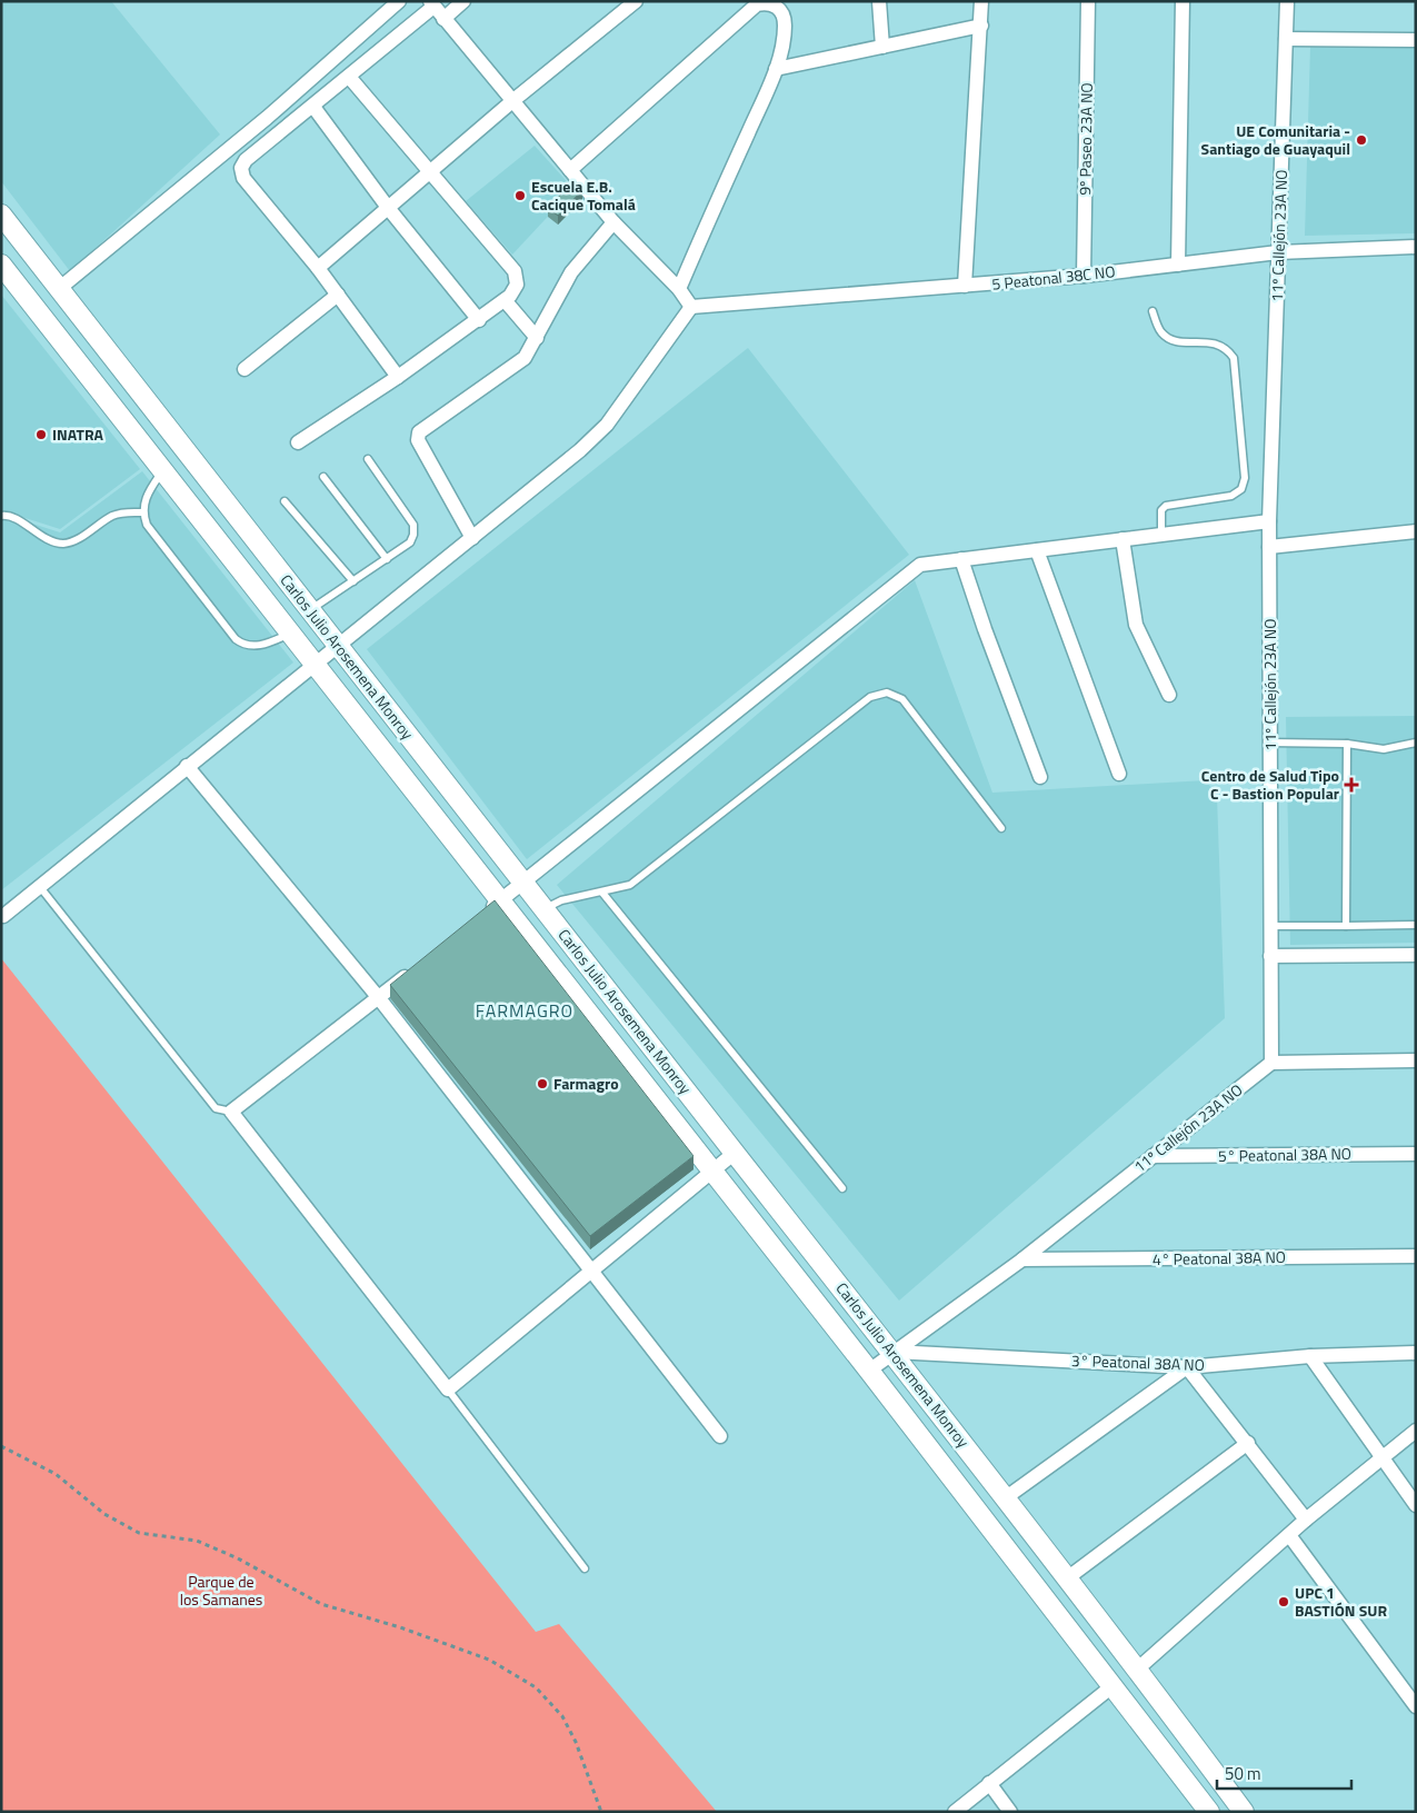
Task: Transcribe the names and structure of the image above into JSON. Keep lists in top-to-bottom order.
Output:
{
  "streets": {
    "main road": ["Carlos Julio Arosemena Monroy"],
    "street": [
      "9º Paseo 23A NO",
      "11º Callejón 23A NO",
      "5 Peatonal 38C NO",
      "5° Peatonal 38A NO",
      "4° Peatonal 38A NO",
      "3° Peatonal 38A NO"
    ]
  },
  "crossings": [
    ["9º Paseo 23A NO", "5 Peatonal 38C NO"],
    ["11º Callejón 23A NO", "5 Peatonal 38C NO"],
    ["11º Callejón 23A NO", "Carlos Julio Arosemena Monroy"],
    ["11º Callejón 23A NO", "5° Peatonal 38A NO"],
    ["11º Callejón 23A NO", "4° Peatonal 38A NO"],
    ["11º Callejón 23A NO", "3° Peatonal 38A NO"],
    ["Carlos Julio Arosemena Monroy", "3° Peatonal 38A NO"]
  ],
  "districts": ["FARMAGRO"],
  "parks": ["Parque de los Samanes"],
  "places": {
    "other": [
      "UE Comunitaria - Santiago de Guayaquil",
      "Escuela E.B. Cacique Tomalá",
      "INATRA",
      "Farmagro",
      "UPC 1 BASTIÓN SUR"
    ],
    "health": ["Centro de Salud Tipo C - Bastion Popular"]
  },
  "scale_bar": "50 m"
}
